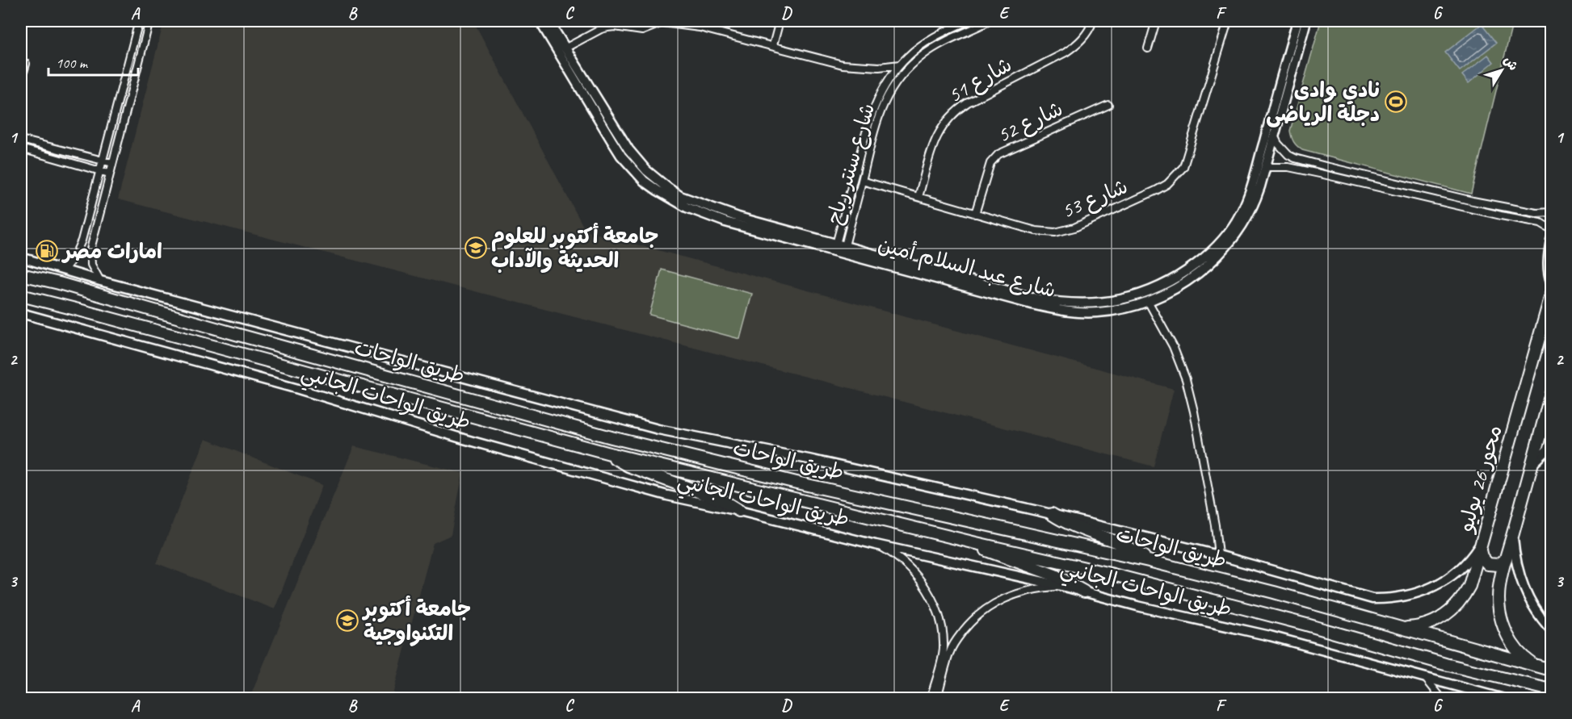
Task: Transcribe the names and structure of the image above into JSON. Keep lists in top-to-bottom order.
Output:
{
  "streets": {
    "highway": ["طريق الواحات", "محور 26 يوليو"],
    "street": [
      "شارع 51",
      "شارع 52",
      "شارع سنتر رباح",
      "شارع 53",
      "شارع عبد السلام أمين",
      "طريق الواحات الجانبي"
    ]
  },
  "crossings": [
    ["شارع 51", "شارع 53"],
    ["شارع 52", "شارع 53"],
    ["شارع سنتر رباح", "شارع 53"],
    ["شارع سنتر رباح", "شارع عبد السلام أمين"],
    ["طريق الواحات", "محور 26 يوليو"]
  ],
  "places": {
    "sports": ["نادي وادى دجلة الرياضى"],
    "school or university": ["جامعة أكتوبر للعلوم الحديثة والآداب", "جامعة أكتوبر التكنواوجية"],
    "fuel station": ["امارات مصر"]
  },
  "scale_bar": "100 m",
  "north": "top right",
  "grid": {
    "columns": [
      "A",
      "B",
      "C",
      "D",
      "E",
      "F",
      "G"
    ],
    "rows": ["1", "2", "3"]
  }
}
